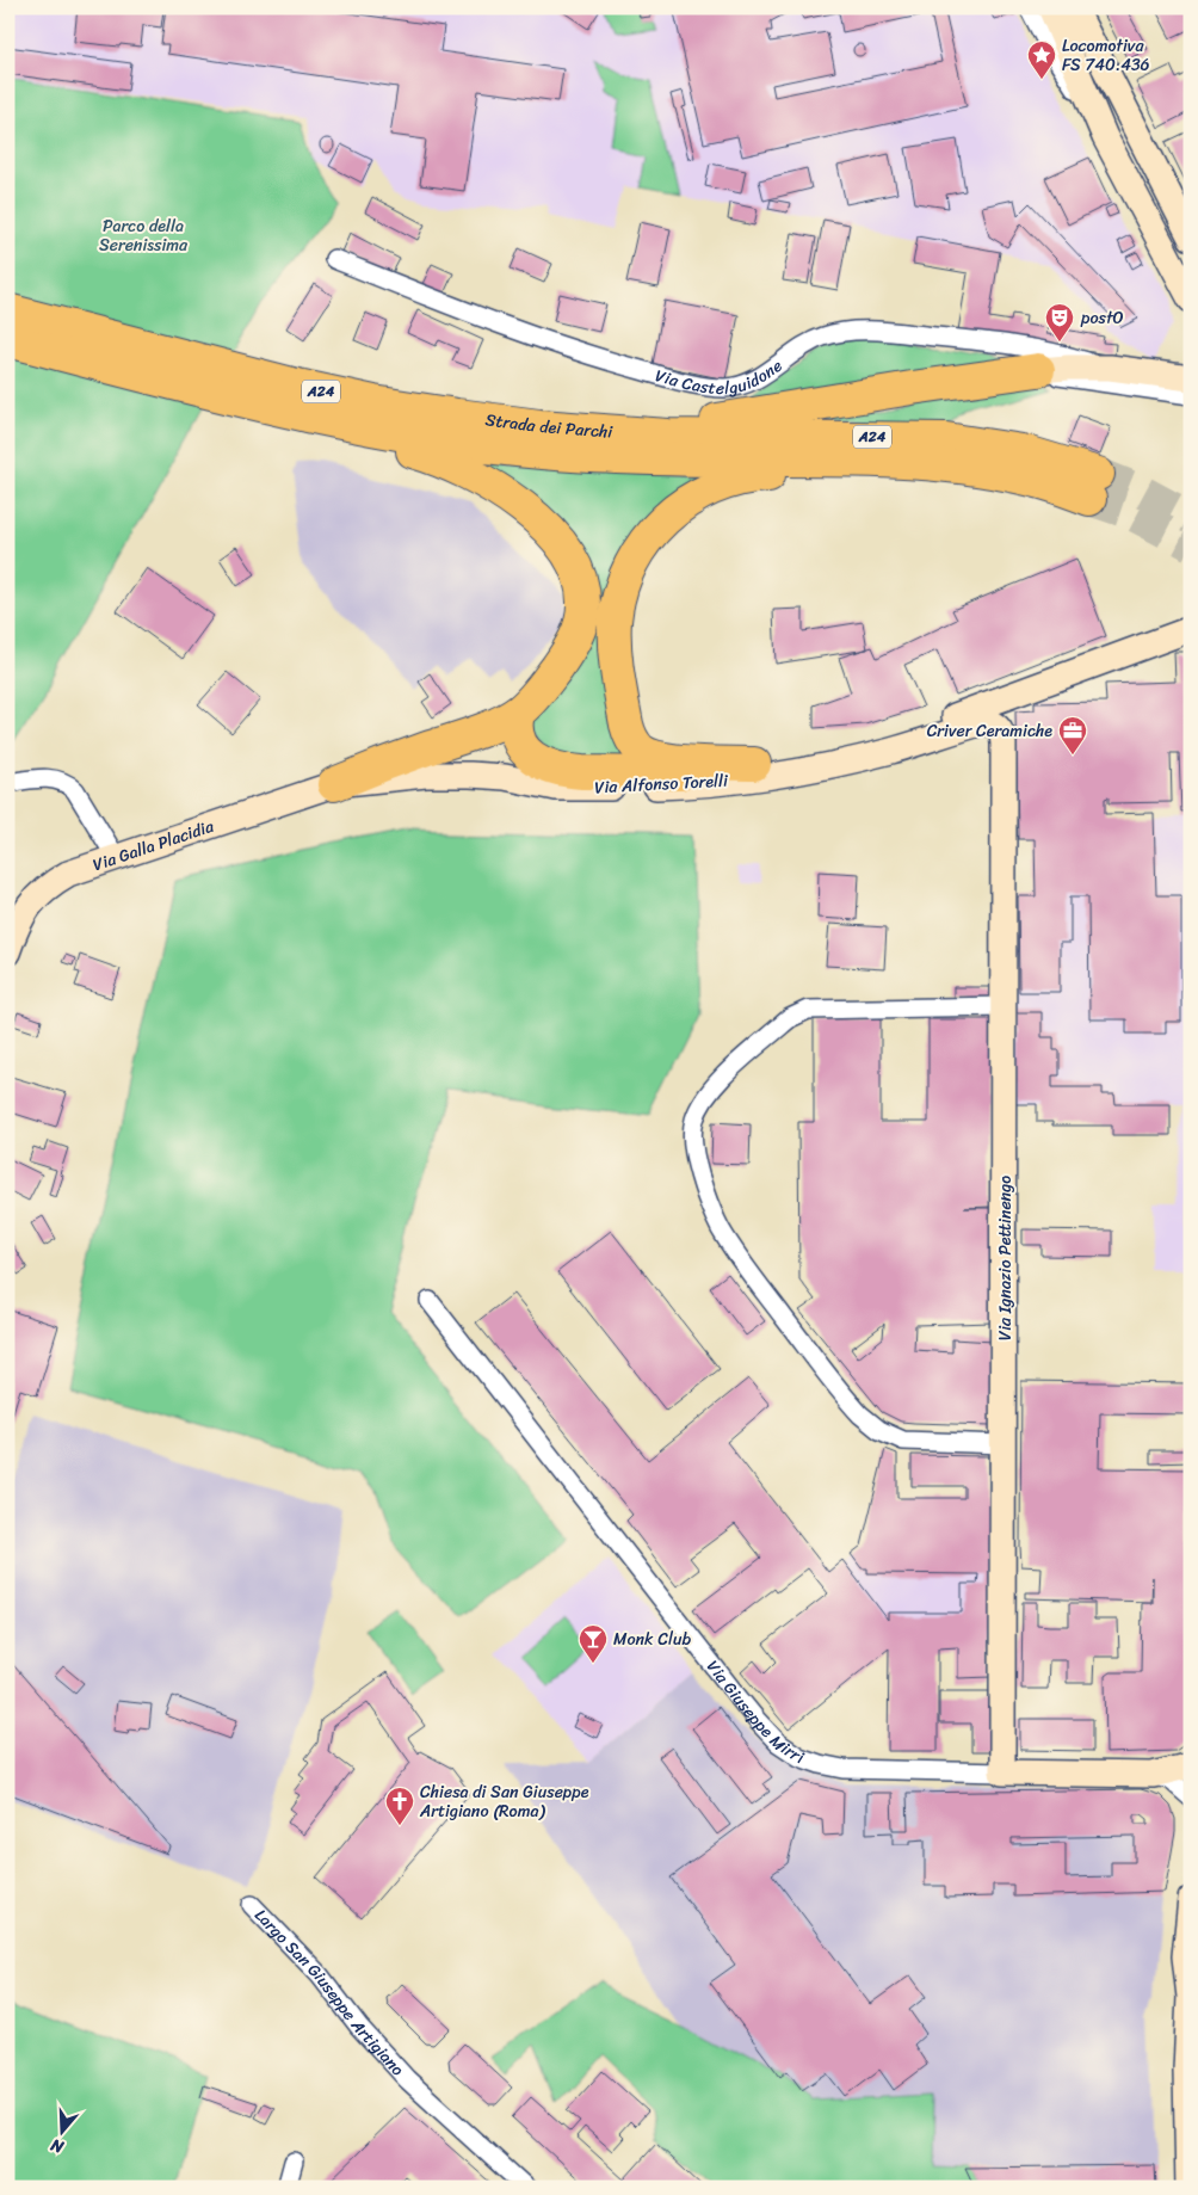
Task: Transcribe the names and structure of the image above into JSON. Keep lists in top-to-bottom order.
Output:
{
  "streets": {
    "highway": ["A24", "Strada dei Parchi"],
    "main road": [
      "Via Alfonso Torelli",
      "Via Galla Placidia",
      "Via Ignazio Pettinengo",
      "Via Giuseppe Mirri"
    ],
    "street": ["Via Castelguidone", "Largo San Giuseppe Artigiano"]
  },
  "crossings": [
    ["Via Alfonso Torelli", "Via Galla Placidia"],
    ["Via Alfonso Torelli", "Via Ignazio Pettinengo"],
    ["Via Ignazio Pettinengo", "Via Giuseppe Mirri"]
  ],
  "parks": ["Parco della Serenissima"],
  "places": {
    "place": ["Locomotiva FS 740.436"],
    "theatre": ["postO"],
    "office": ["Criver Ceramiche"],
    "bar": ["Monk Club"],
    "church": ["Chiesa di San Giuseppe Artigiano (Roma)"]
  },
  "north": "bottom"
}
